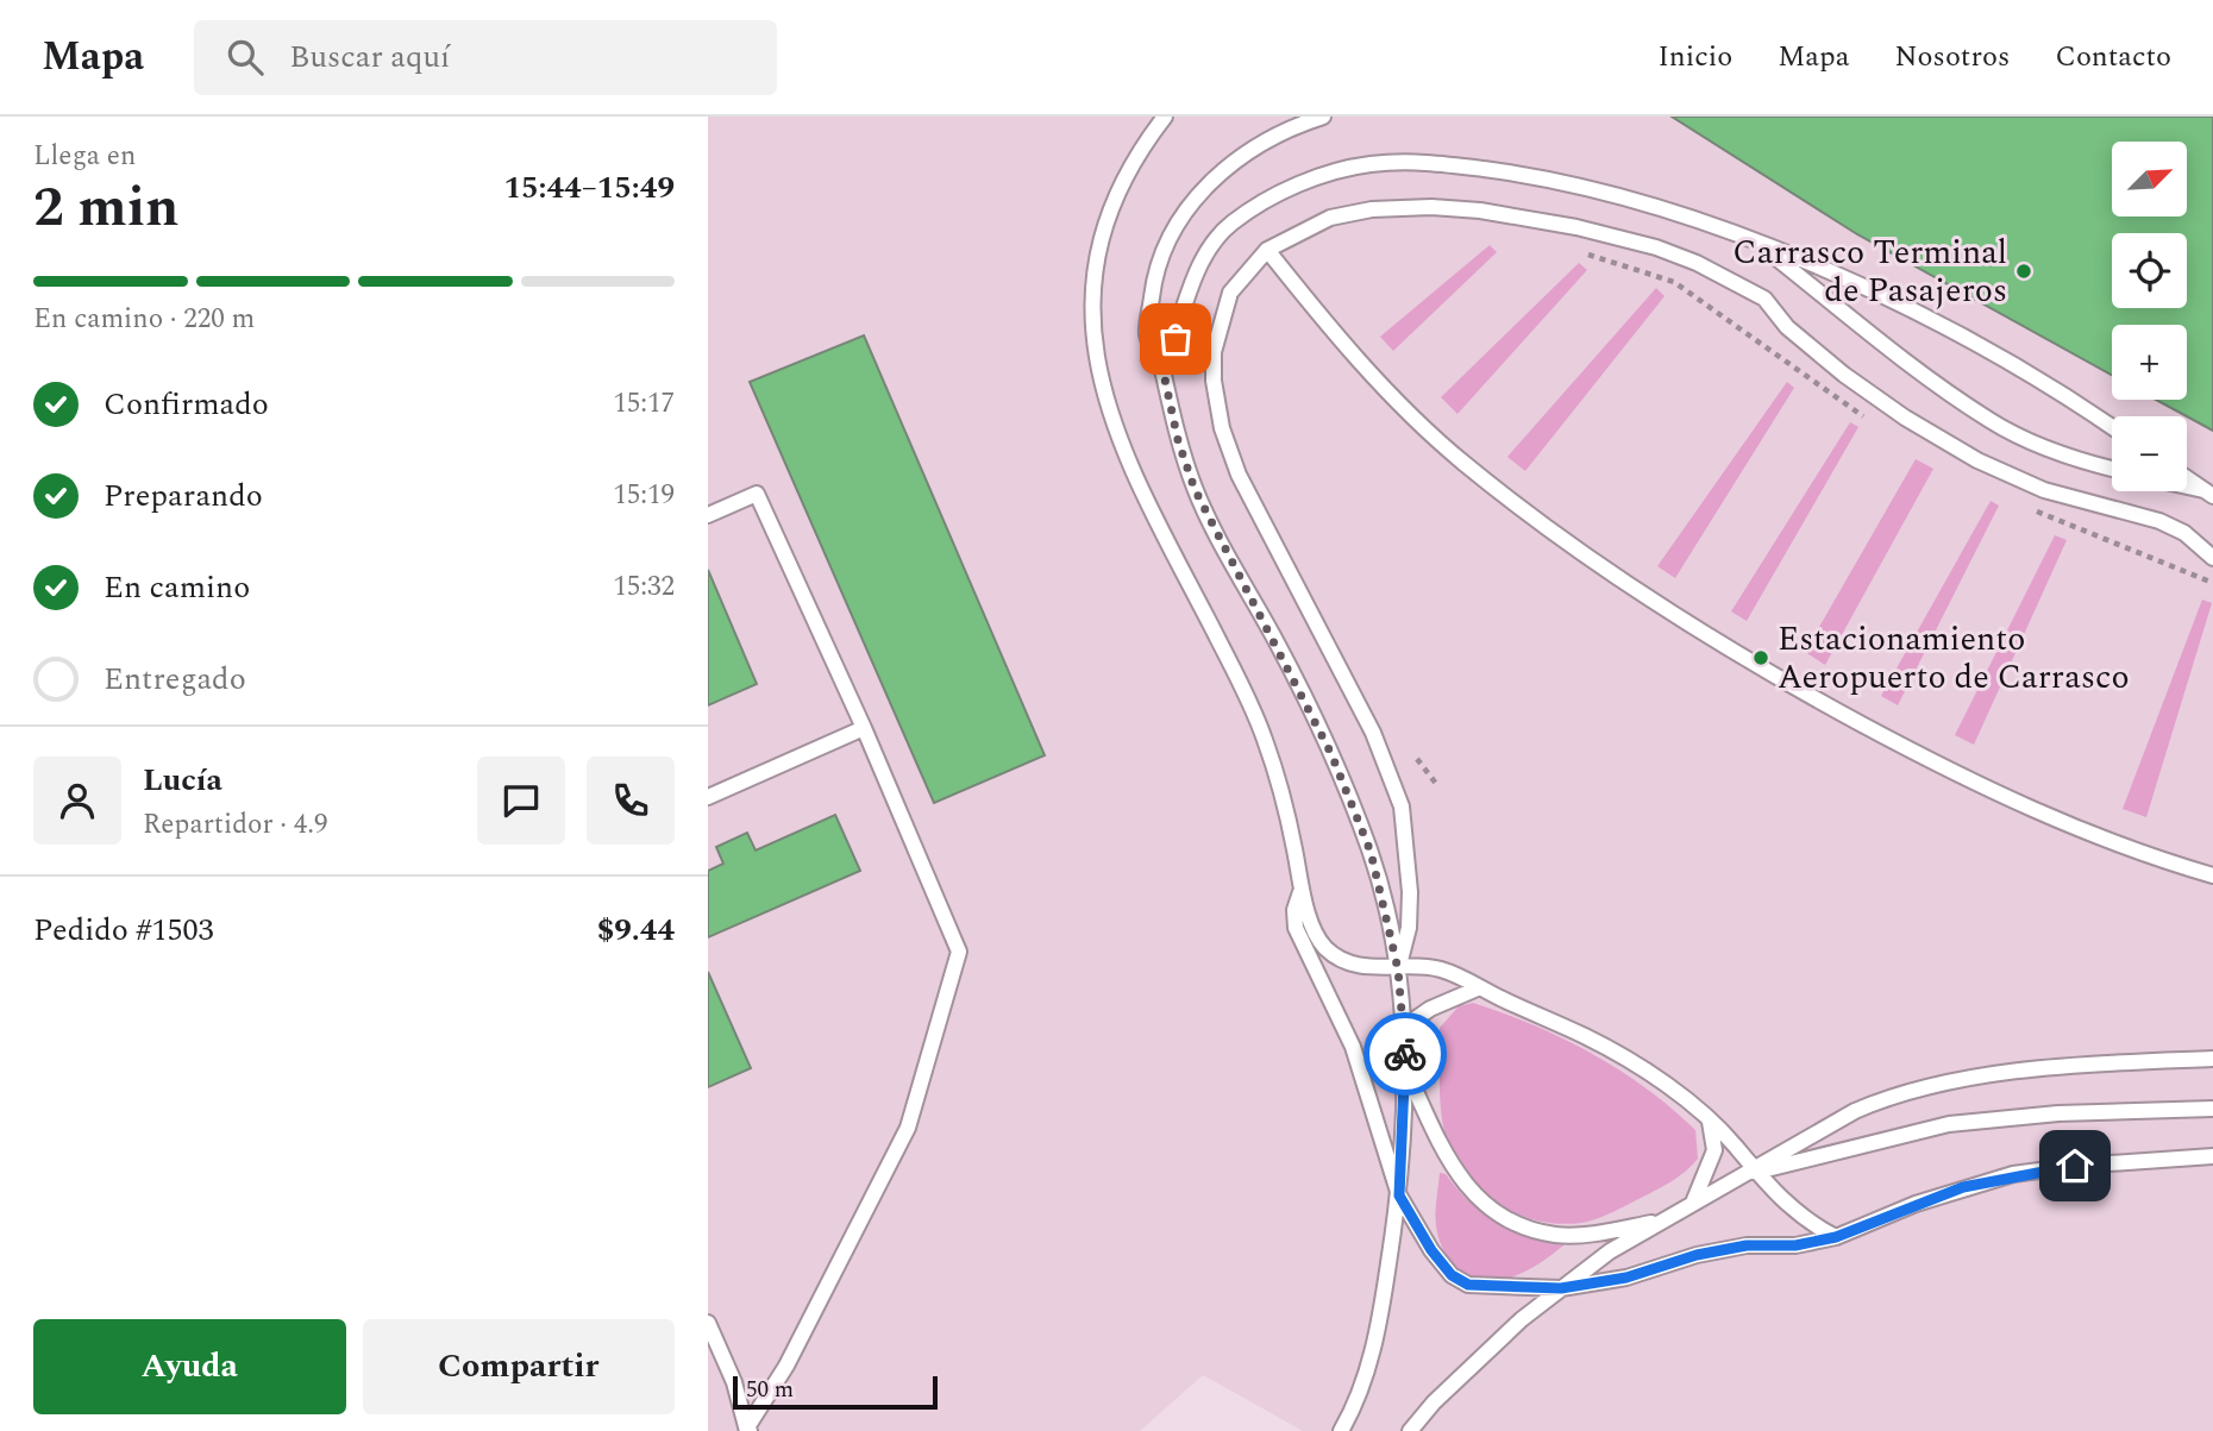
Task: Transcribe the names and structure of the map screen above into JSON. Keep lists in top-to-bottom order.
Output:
{
  "places": ["Carrasco Terminal de Pasajeros", "Estacionamiento Aeropuerto de Carrasco"],
  "scale_bar": "50 m",
  "north": "top right",
  "page": {
    "header": "Mapa",
    "search": "Buscar aquí",
    "nav": [
      "Inicio",
      "Mapa",
      "Nosotros",
      "Contacto"
    ],
    "heading": ["2 min", "Llega en", "15:44–15:49"],
    "panel": [
      "Lucía",
      "Repartidor · 4.9",
      "Pedido #1503",
      "$9.44"
    ],
    "map_buttons": ["+", "−"],
    "bar": "En camino · 220 m",
    "list": [
      ["Confirmado", "15:17"],
      ["Preparando", "15:19"],
      ["En camino", "15:32"],
      "Entregado"
    ],
    "buttons": ["Ayuda", "Compartir"],
    "scale": "50 m"
  }
}
